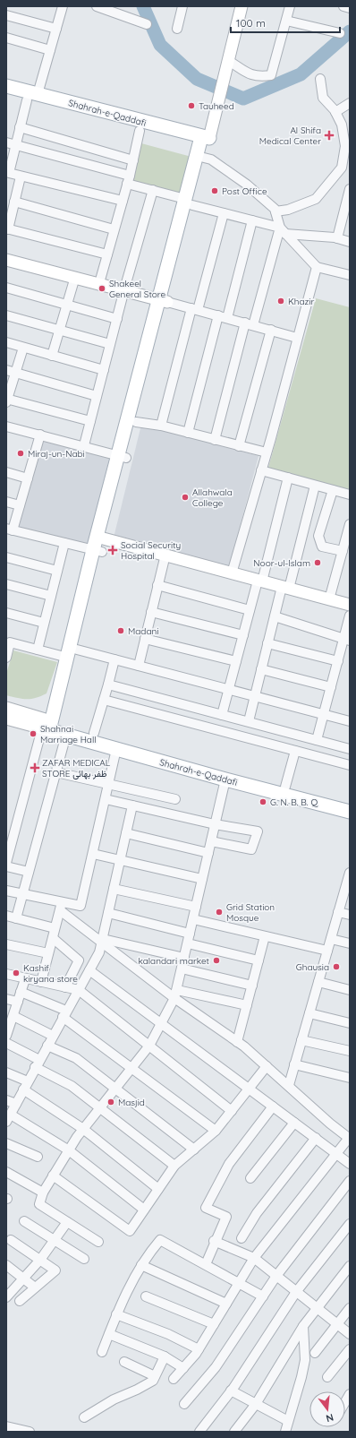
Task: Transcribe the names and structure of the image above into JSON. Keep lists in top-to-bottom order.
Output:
{
  "streets": {
    "main road": ["Shahrah-e-Qaddafi"]
  },
  "places": {
    "other": [
      "Tauheed",
      "Post Office",
      "Shakeel General Store",
      "Khazir",
      "Miraj-un-Nabi",
      "Allahwala College",
      "Noor-ul-Islam",
      "Madani",
      "Shahnai Marriage Hall",
      "G. N. B. B. Q",
      "Grid Station Mosque",
      "kalandari market",
      "Ghausia",
      "Kashif kiryana store",
      "Masjid"
    ],
    "health": ["Al Shifa Medical Center", "Social Security Hospital", "ZAFAR MEDICAL STORE ظفر بھائی"]
  },
  "scale_bar": "100 m",
  "north": "bottom"
}
